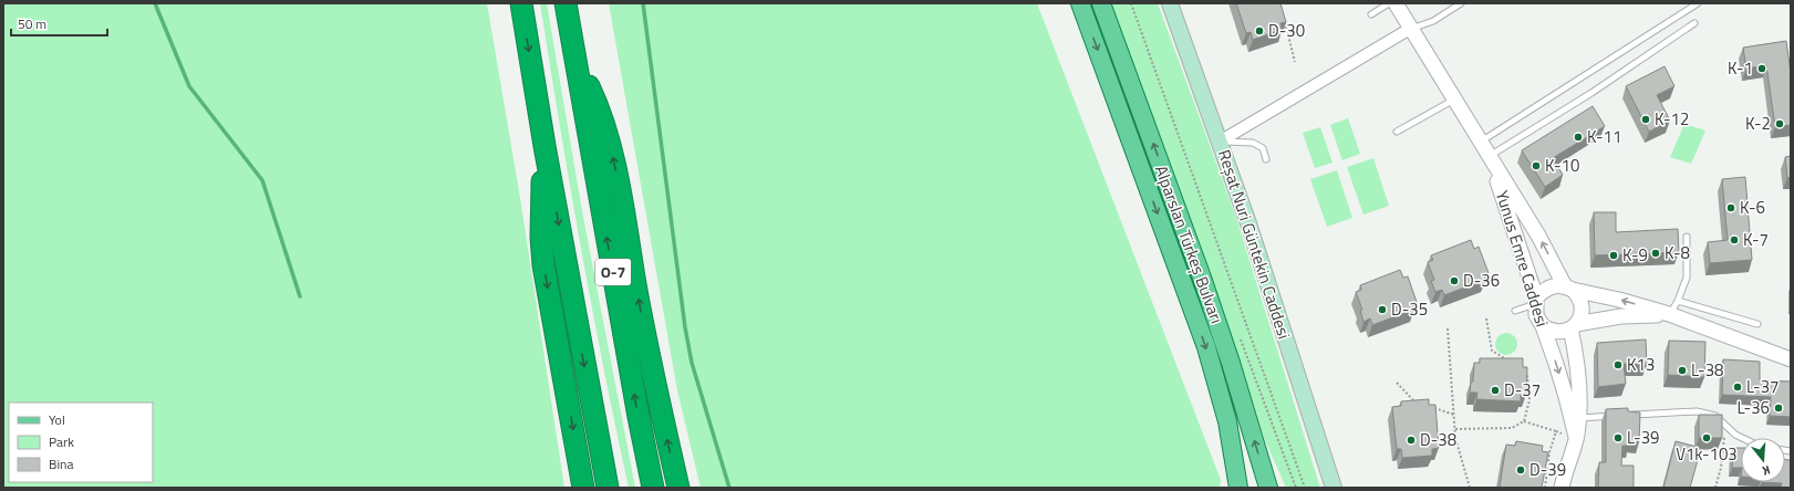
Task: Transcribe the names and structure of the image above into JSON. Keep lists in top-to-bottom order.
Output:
{
  "streets": {
    "highway": ["O-7"],
    "main road": ["Alparslan Türkeş Bulvarı", "Reşat Nuri Güntekin Caddesi"],
    "street": ["Yunus Emre Caddesi"]
  },
  "places": [
    "D-30",
    "K-1",
    "K-12",
    "K-2",
    "K-11",
    "K-10",
    "K-6",
    "K-7",
    "K-8",
    "K-9",
    "D-36",
    "D-35",
    "K13",
    "L-38",
    "L-37",
    "D-37",
    "L-36",
    "L-39",
    "V1k-103",
    "D-38",
    "D-39"
  ],
  "legend": ["Yol", "Park", "Bina"],
  "scale_bar": "50 m",
  "north": "bottom"
}
